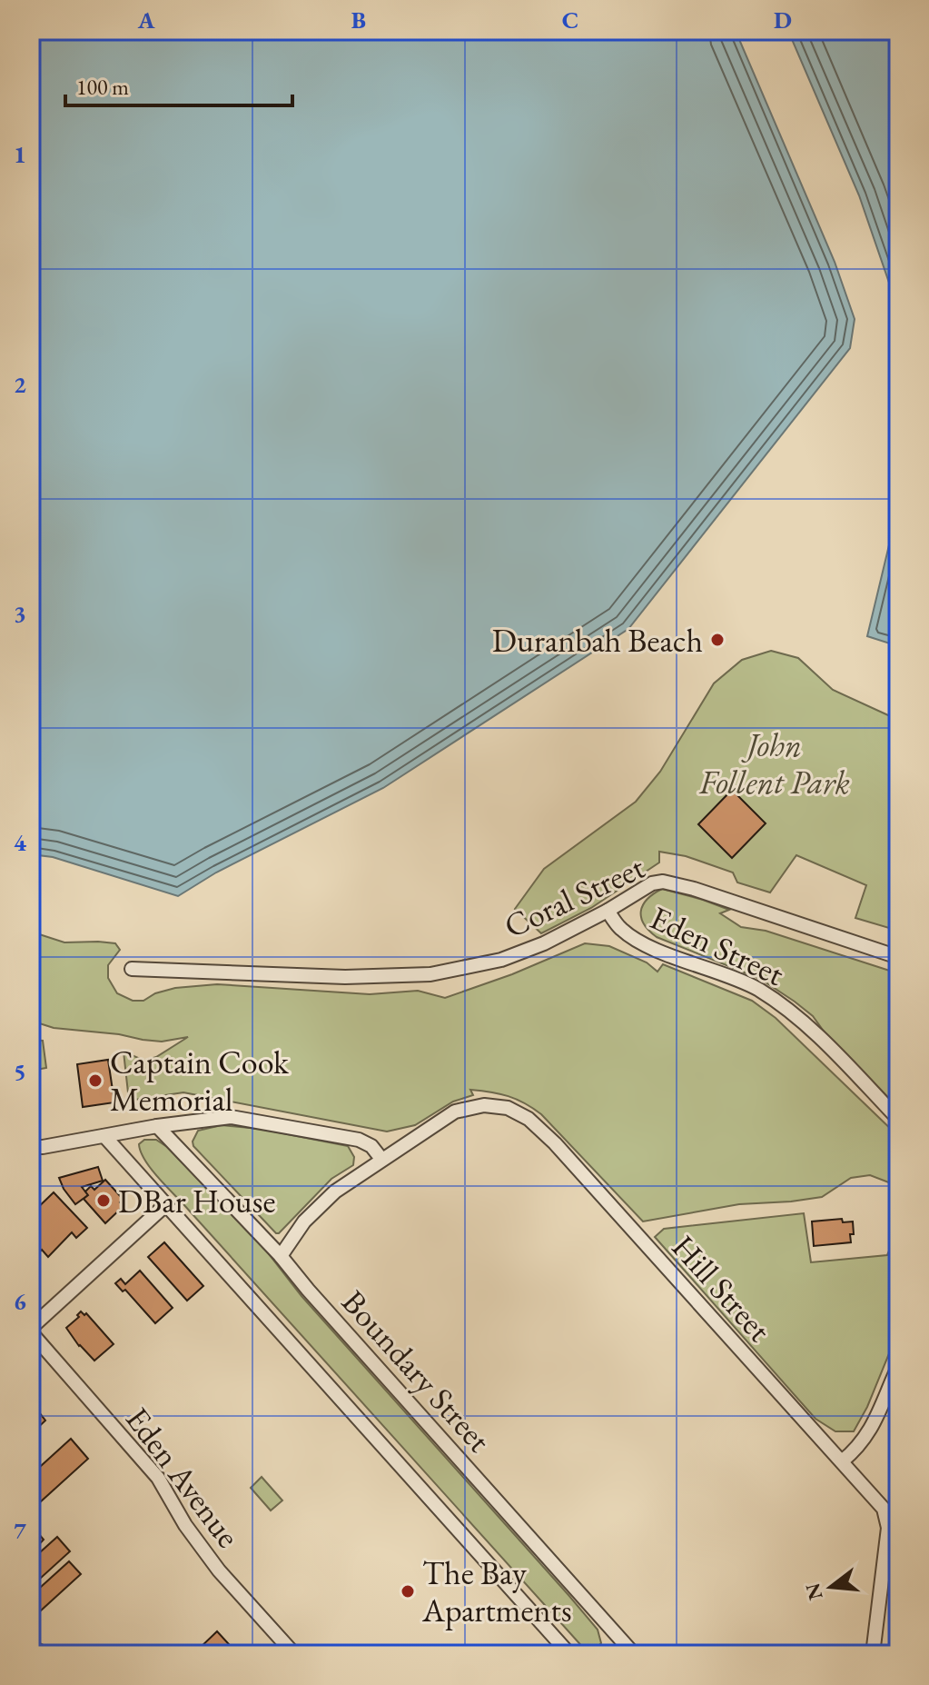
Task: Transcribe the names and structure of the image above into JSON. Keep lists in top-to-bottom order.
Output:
{
  "streets": {
    "street": [
      "Coral Street",
      "Eden Street",
      "Hill Street",
      "Boundary Street",
      "Eden Avenue"
    ]
  },
  "crossings": [
    ["Coral Street", "Eden Street"],
    ["Hill Street", "Boundary Street"]
  ],
  "parks": ["John Follent Park"],
  "places": [
    "Duranbah Beach",
    "Captain Cook Memorial",
    "DBar House",
    "The Bay Apartments"
  ],
  "scale_bar": "100 m",
  "north": "left",
  "grid": {
    "columns": [
      "A",
      "B",
      "C",
      "D"
    ],
    "rows": [
      "1",
      "2",
      "3",
      "4",
      "5",
      "6",
      "7"
    ]
  }
}
